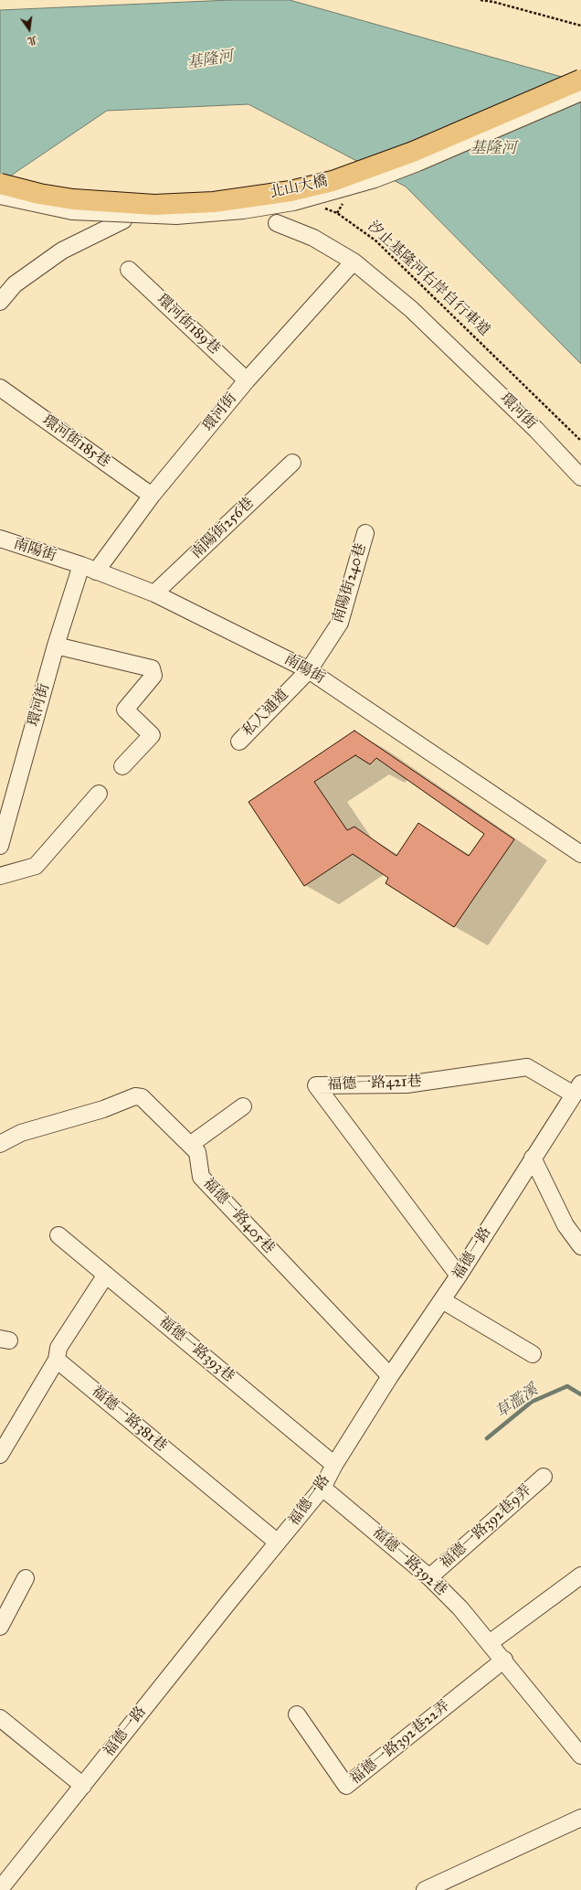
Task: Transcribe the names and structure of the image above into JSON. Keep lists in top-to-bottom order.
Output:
{
  "streets": {
    "main road": ["北山大橋"],
    "street": [
      "環河街189巷",
      "環河街",
      "環河街185巷",
      "南陽街256巷",
      "南陽街",
      "南陽街240巷",
      "私人通道",
      "福德一路421巷",
      "福德一路405巷",
      "福德一路",
      "福德一路393巷",
      "福德一路381巷",
      "福德一路392巷9弄",
      "福德一路392巷",
      "福德一路392巷22弄"
    ],
    "path": ["汐止基隆河右岸自行車道"]
  },
  "crossings": [
    ["環河街189巷", "環河街"],
    ["環河街", "環河街185巷"],
    ["環河街", "南陽街"],
    ["南陽街256巷", "南陽街"],
    ["南陽街", "南陽街240巷"],
    ["南陽街", "私人通道"],
    ["南陽街240巷", "私人通道"],
    ["福德一路421巷", "福德一路"],
    ["福德一路405巷", "福德一路"],
    ["福德一路", "福德一路393巷"],
    ["福德一路", "福德一路381巷"],
    ["福德一路", "福德一路392巷"],
    ["福德一路392巷9弄", "福德一路392巷"],
    ["福德一路392巷", "福德一路392巷22弄"]
  ],
  "water": ["基隆河", "草濫溪"],
  "north": "bottom"
}
